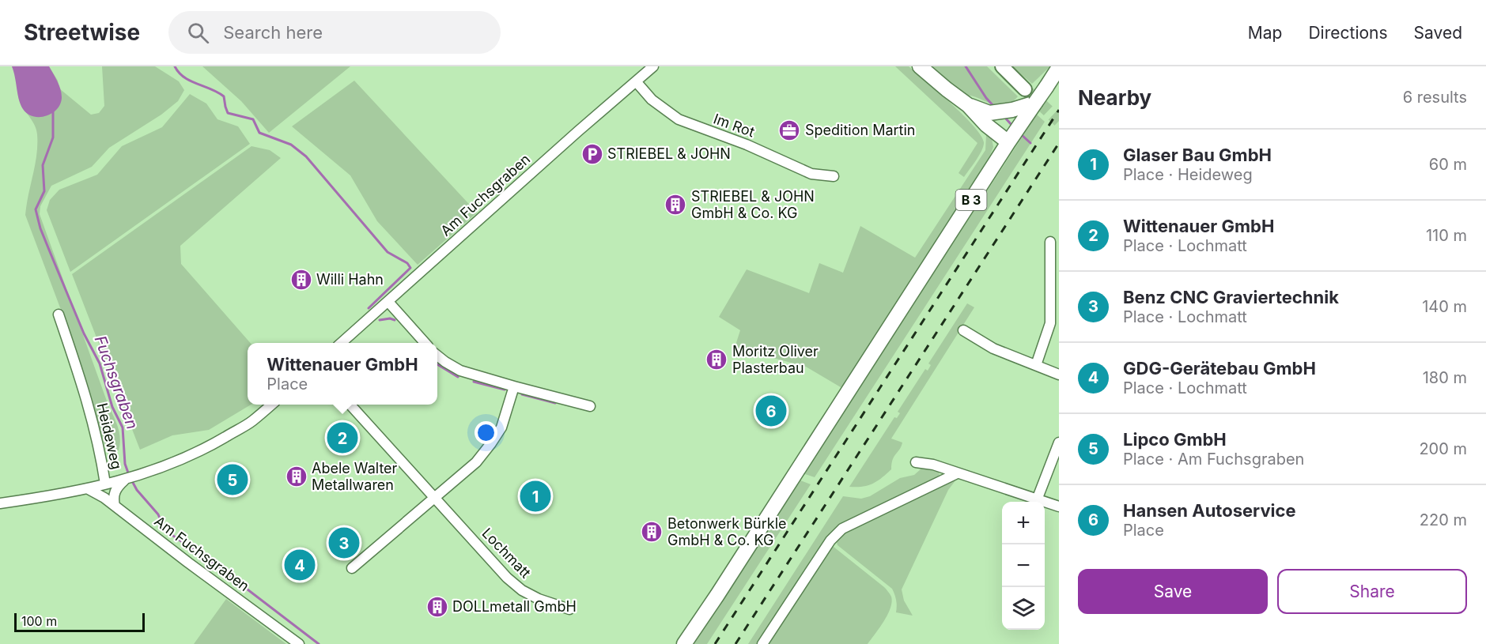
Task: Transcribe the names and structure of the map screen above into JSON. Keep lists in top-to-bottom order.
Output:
{
  "streets": {
    "main road": ["B 3"],
    "street": [
      "Im Rot",
      "Am Fuchsgraben",
      "Heideweg",
      "Lochmatt"
    ]
  },
  "crossings": [
    ["Im Rot", "Am Fuchsgraben"]
  ],
  "water": ["Fuchsgraben"],
  "places": {
    "office": ["Spedition Martin"],
    "parking": ["STRIEBEL & JOHN"],
    "building": [
      "STRIEBEL & JOHN GmbH & Co. KG",
      "Willi Hahn",
      "Moritz Oliver Plasterbau",
      "Abele Walter Metallwaren",
      "Betonwerk Bürkle GmbH & Co. KG",
      "DOLLmetall GmbH"
    ]
  },
  "scale_bar": "100 m",
  "page": {
    "header": "Streetwise",
    "search": "Search here",
    "nav": ["Map", "Directions", "Saved"],
    "heading": ["Nearby", "6 results"],
    "list": [
      {
        "mark": "1",
        "name": "Glaser Bau GmbH",
        "note": "Place · Heideweg",
        "value": "60 m"
      },
      {
        "mark": "2",
        "name": "Wittenauer GmbH",
        "note": "Place · Lochmatt",
        "value": "110 m"
      },
      {
        "mark": "3",
        "name": "Benz CNC Graviertechnik",
        "note": "Place · Lochmatt",
        "value": "140 m"
      },
      {
        "mark": "4",
        "name": "GDG-Gerätebau GmbH",
        "note": "Place · Lochmatt",
        "value": "180 m"
      },
      {
        "mark": "5",
        "name": "Lipco GmbH",
        "note": "Place · Am Fuchsgraben",
        "value": "200 m"
      },
      {
        "mark": "6",
        "name": "Hansen Autoservice",
        "note": "Place",
        "value": "220 m"
      }
    ],
    "popup": ["Wittenauer GmbH", "Place"],
    "pins": [
      "6",
      "2",
      "5",
      "1",
      "3",
      "4"
    ],
    "map_buttons": ["+", "−"],
    "buttons": ["Save", "Share"],
    "scale": "100 m"
  }
}
